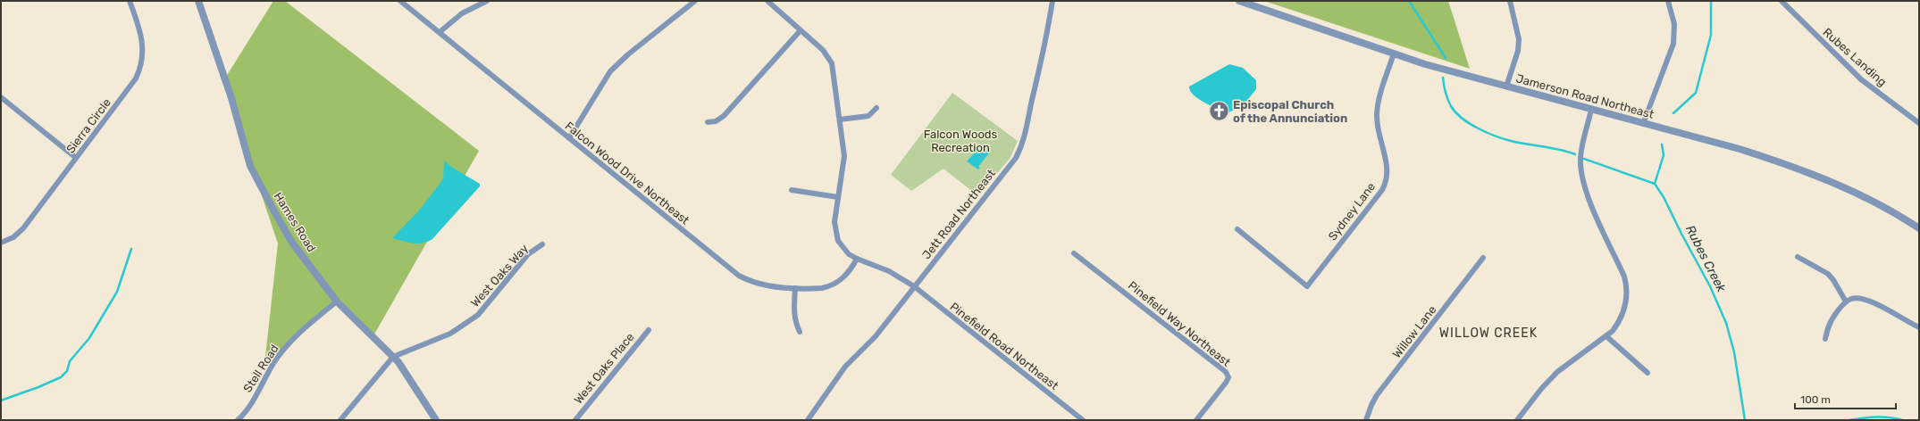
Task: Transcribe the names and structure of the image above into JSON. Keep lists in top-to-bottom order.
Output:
{
  "streets": {
    "street": [
      "Rubes Landing",
      "Jamerson Road Northeast",
      "Sierra Circle",
      "Falcon Wood Drive Northeast",
      "Sydney Lane",
      "Jett Road Northeast",
      "Hames Road",
      "West Oaks Way",
      "Pinefield Way Northeast",
      "Willow Lane",
      "Pinefield Road Northeast",
      "Stell Road",
      "West Oaks Place"
    ]
  },
  "crossings": [
    ["Jamerson Road Northeast", "Sydney Lane"],
    ["Falcon Wood Drive Northeast", "Pinefield Road Northeast"],
    ["Jett Road Northeast", "Pinefield Road Northeast"],
    ["Hames Road", "West Oaks Way"],
    ["Hames Road", "Stell Road"]
  ],
  "districts": ["WILLOW CREEK"],
  "water": ["Rubes Creek"],
  "parks": ["Falcon Woods Recreation"],
  "places": {
    "church": ["Episcopal Church of the Annunciation"]
  },
  "scale_bar": "100 m"
}
